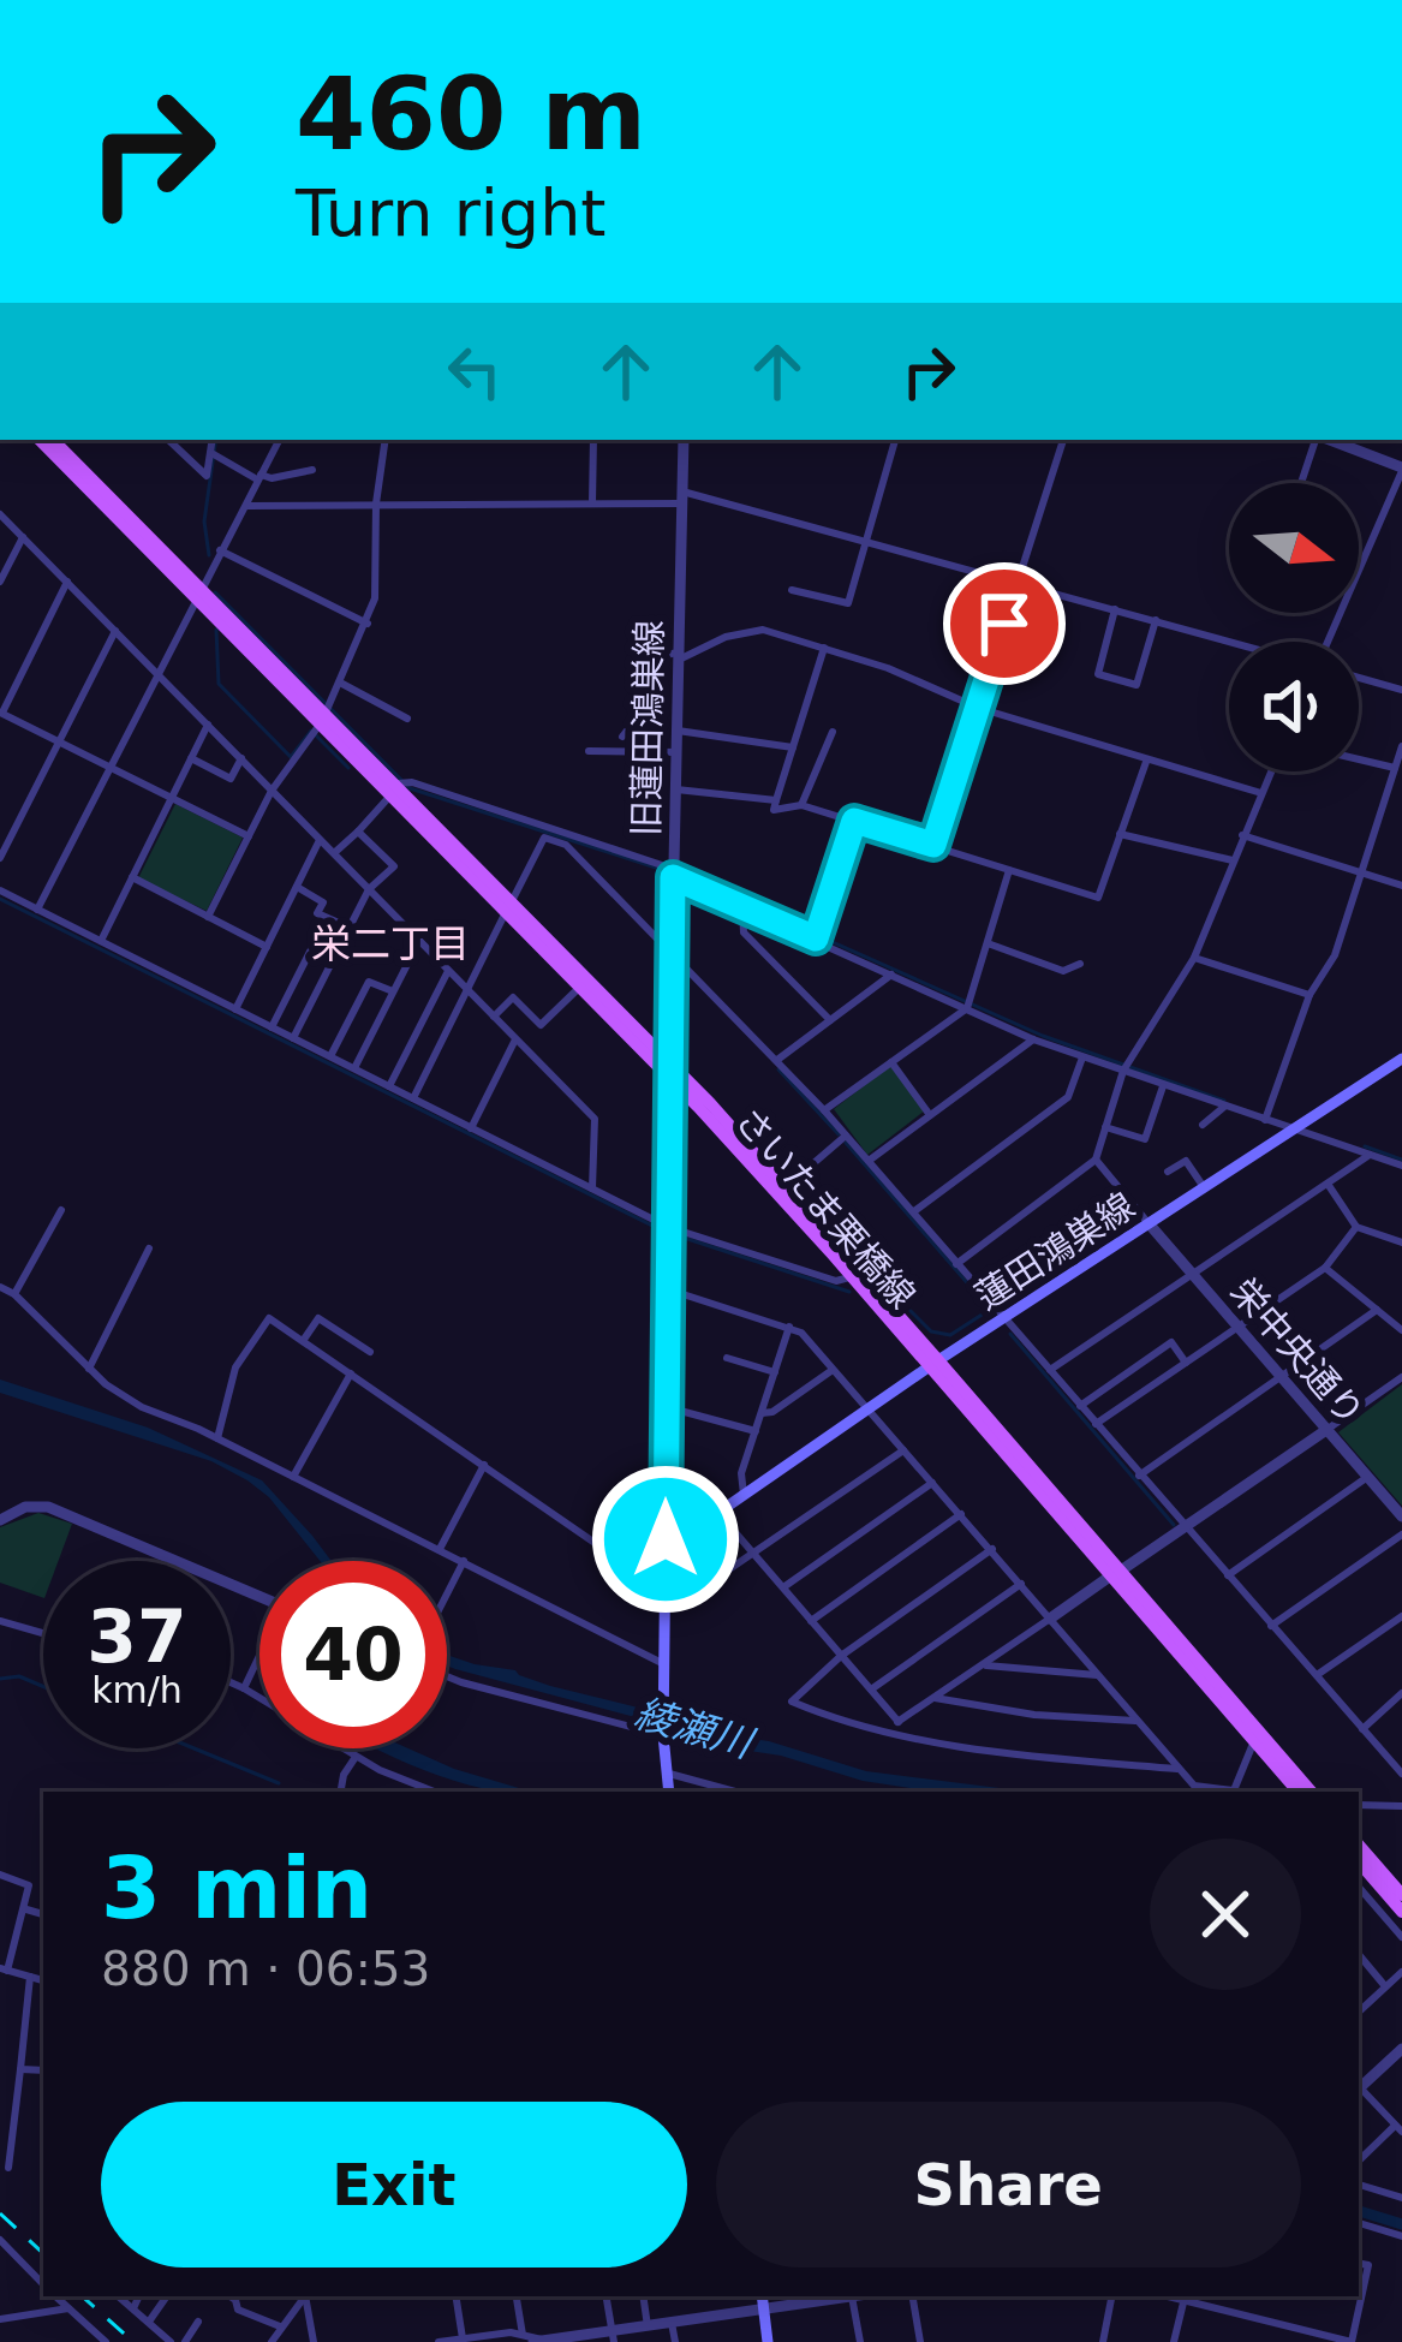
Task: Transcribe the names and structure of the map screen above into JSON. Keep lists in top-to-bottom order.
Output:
{
  "streets": {
    "main road": ["さいたま栗橋線", "蓮田鴻巣線"],
    "street": ["旧蓮田鴻巣線", "栄中央通り"]
  },
  "crossings": [
    ["旧蓮田鴻巣線", "さいたま栗橋線"],
    ["旧蓮田鴻巣線", "蓮田鴻巣線"],
    ["さいたま栗橋線", "蓮田鴻巣線"],
    ["蓮田鴻巣線", "栄中央通り"]
  ],
  "districts": ["栄二丁目"],
  "water": ["綾瀬川"],
  "north": "right",
  "page": {
    "turn": ["460 m", "Turn right"],
    "speed": "37 km/h",
    "limit": "40",
    "heading": ["3 min", "880 m · 06:53"],
    "buttons": ["Exit", "Share"]
  }
}
